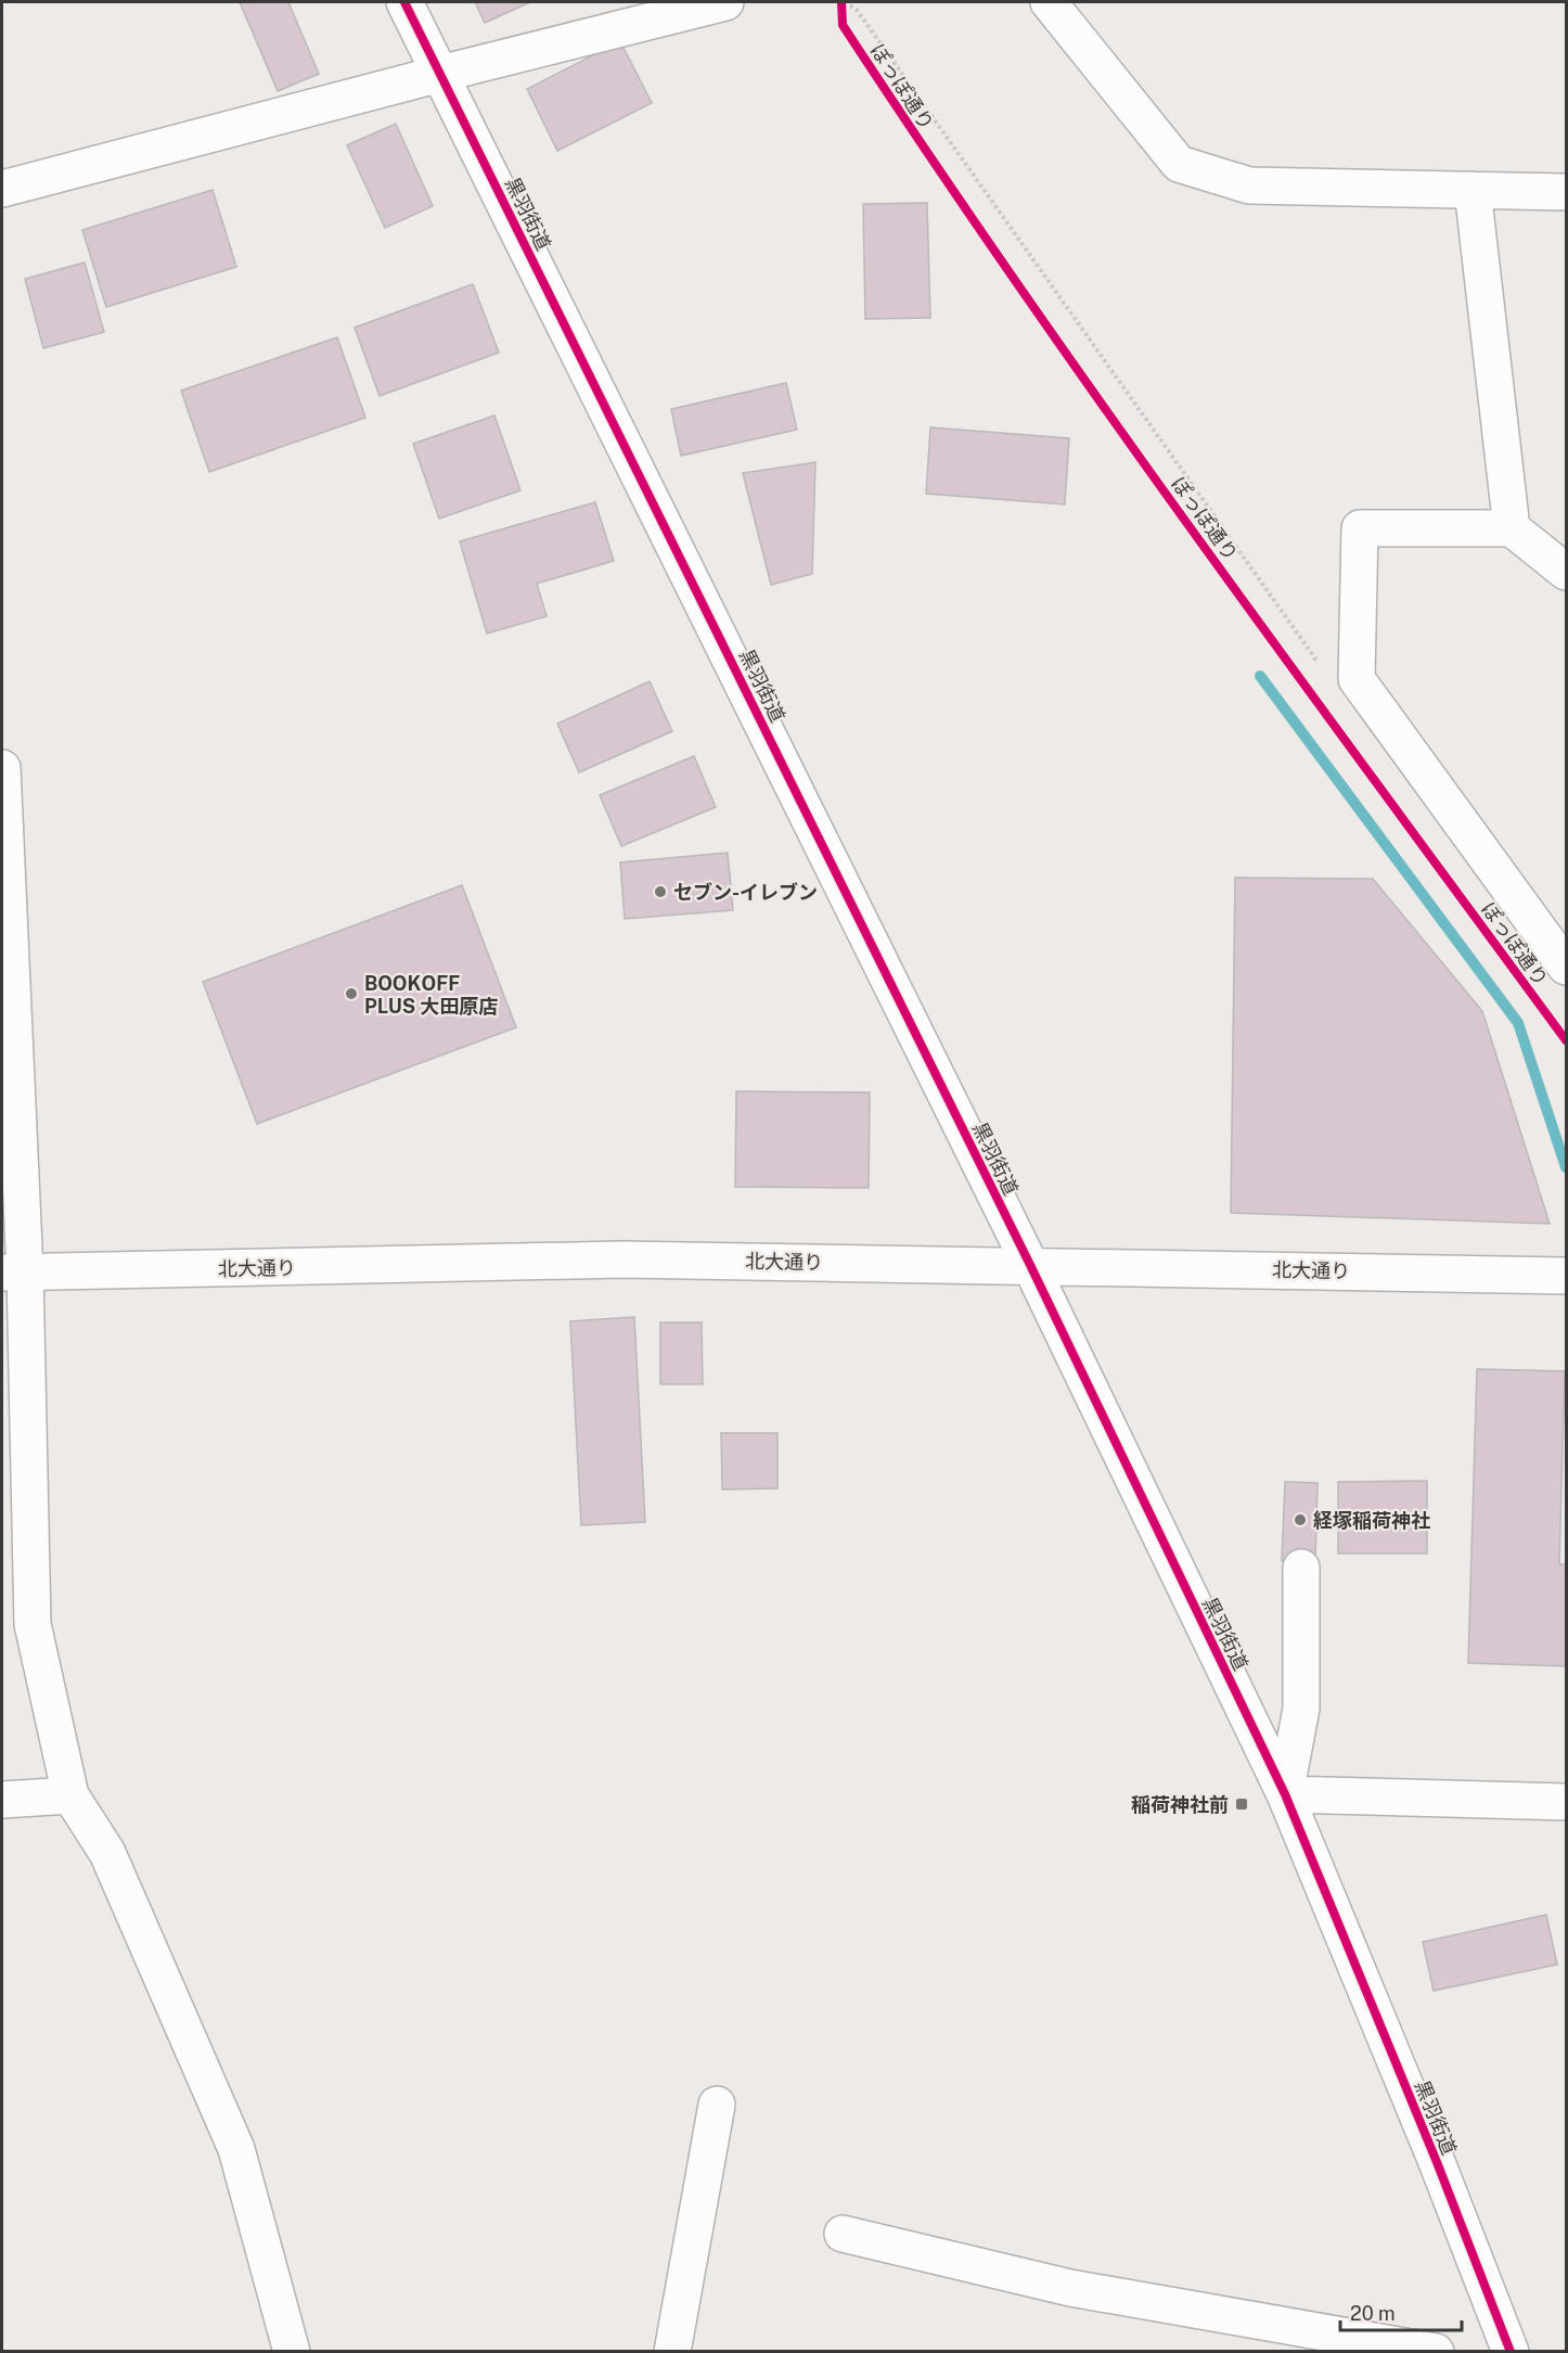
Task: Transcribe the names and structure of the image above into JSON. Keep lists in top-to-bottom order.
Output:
{
  "streets": {
    "street": ["黒羽街道", "北大通り"],
    "cycle path": ["ぽっぽ通り"]
  },
  "crossings": [
    ["黒羽街道", "北大通り"]
  ],
  "places": {
    "other": ["セブン-イレブン", "BOOKOFF PLUS 大田原店", "経塚稲荷神社"],
    "transit": ["稲荷神社前"]
  },
  "scale_bar": "20 m"
}
